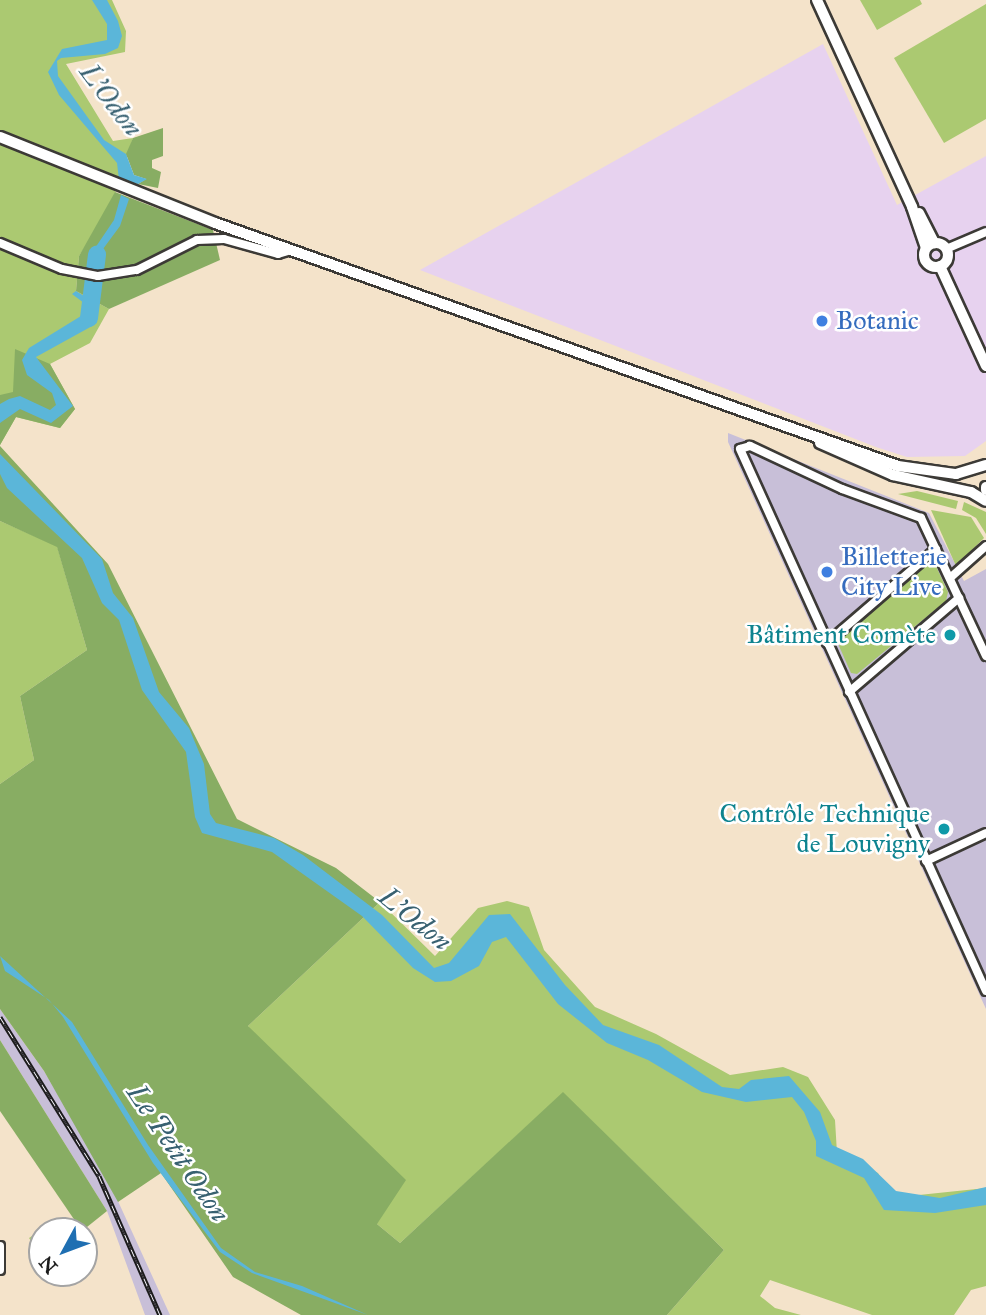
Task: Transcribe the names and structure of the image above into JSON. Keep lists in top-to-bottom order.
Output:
{
  "water": ["L'Odon", "Le Petit Odon"],
  "places": [
    "Botanic",
    "Billetterie City Live",
    "Bâtiment Comète",
    "Contrôle Technique de Louvigny"
  ],
  "north": "bottom left"
}
